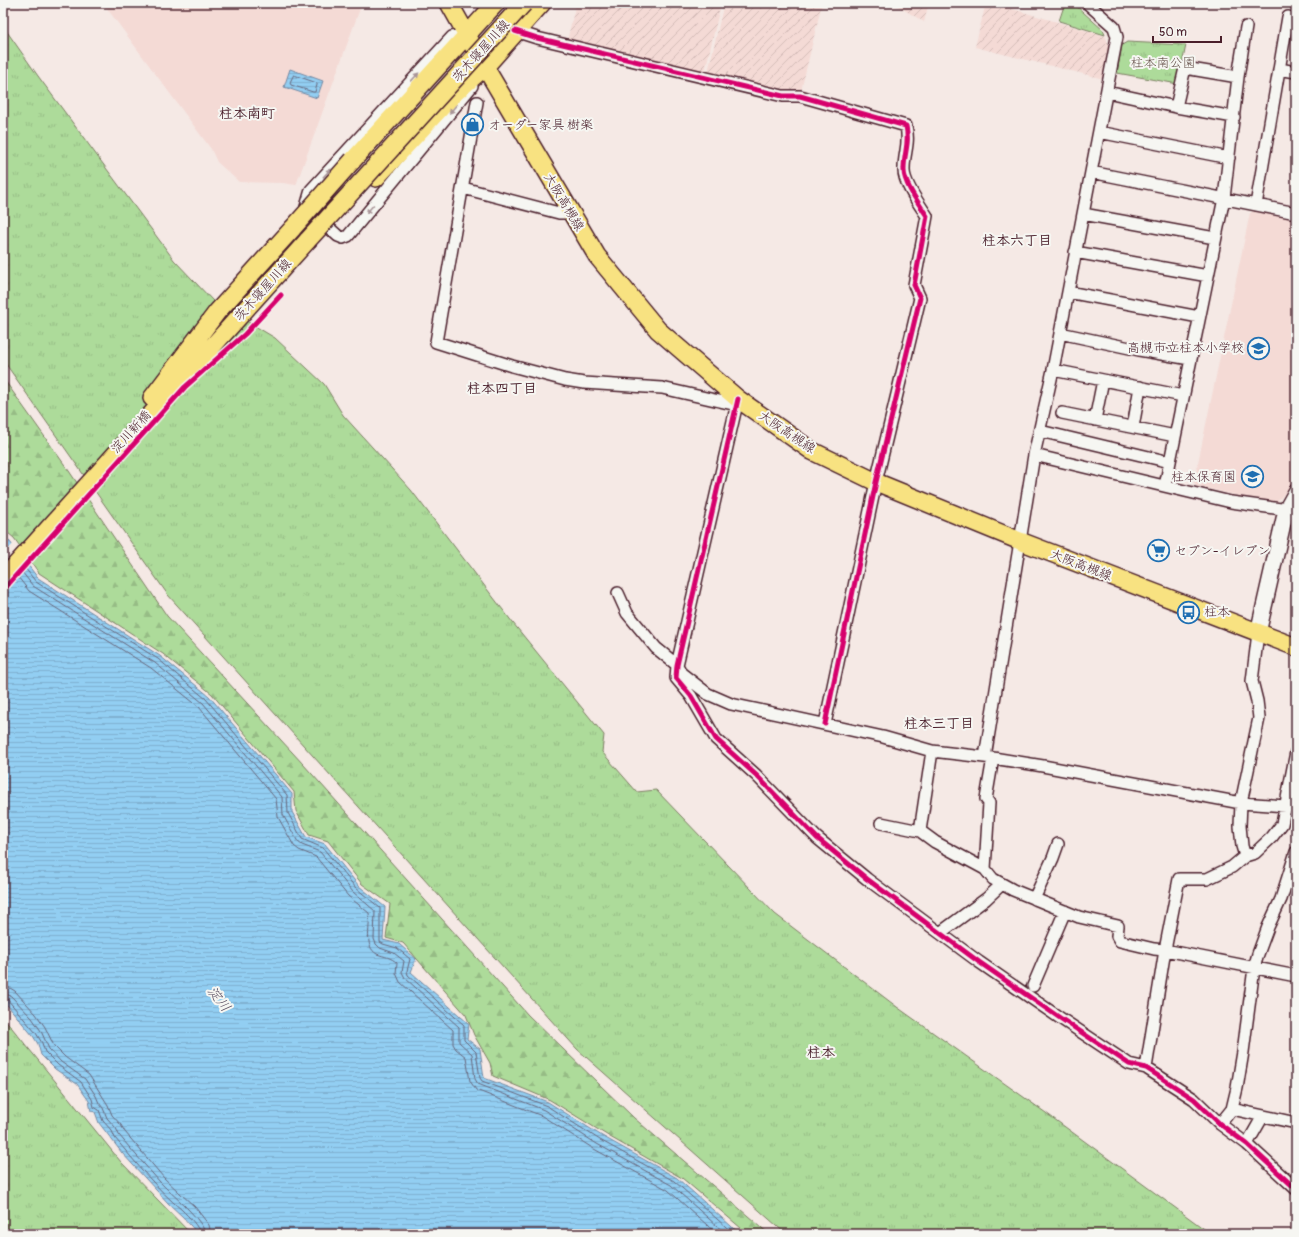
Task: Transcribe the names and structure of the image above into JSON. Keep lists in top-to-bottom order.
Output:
{
  "streets": {
    "main road": ["茨木寝屋川線", "大阪高槻線"],
    "cycle path": ["淀川新橋"]
  },
  "districts": [
    "柱本南町",
    "柱本六丁目",
    "柱本四丁目",
    "柱本三丁目",
    "柱本"
  ],
  "water": ["淀川"],
  "parks": ["柱本南公園"],
  "places": {
    "shop": ["オーダー家具 樹楽"],
    "school or university": ["高槻市立柱本小学校", "柱本保育園"],
    "supermarket": ["セブン-イレブン"],
    "bus stop": ["柱本"]
  },
  "scale_bar": "50 m"
}
